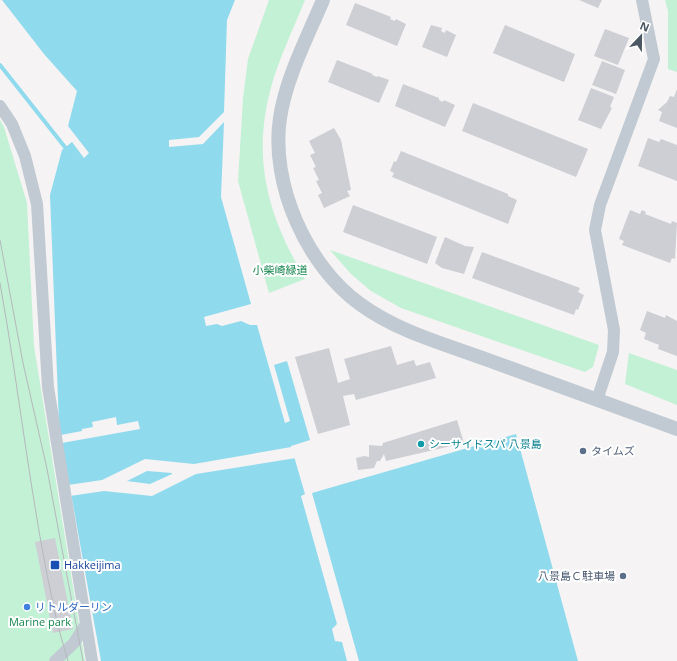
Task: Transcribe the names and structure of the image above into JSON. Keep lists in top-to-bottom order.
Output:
{
  "parks": ["小柴崎緑道", "Marine park"],
  "places": {
    "other": [
      "シーサイドスパ 八景島",
      "タイムズ",
      "八景島Ｃ駐車場",
      "リトルダーリン"
    ],
    "transit": ["Hakkeijima"]
  },
  "north": "top"
}
